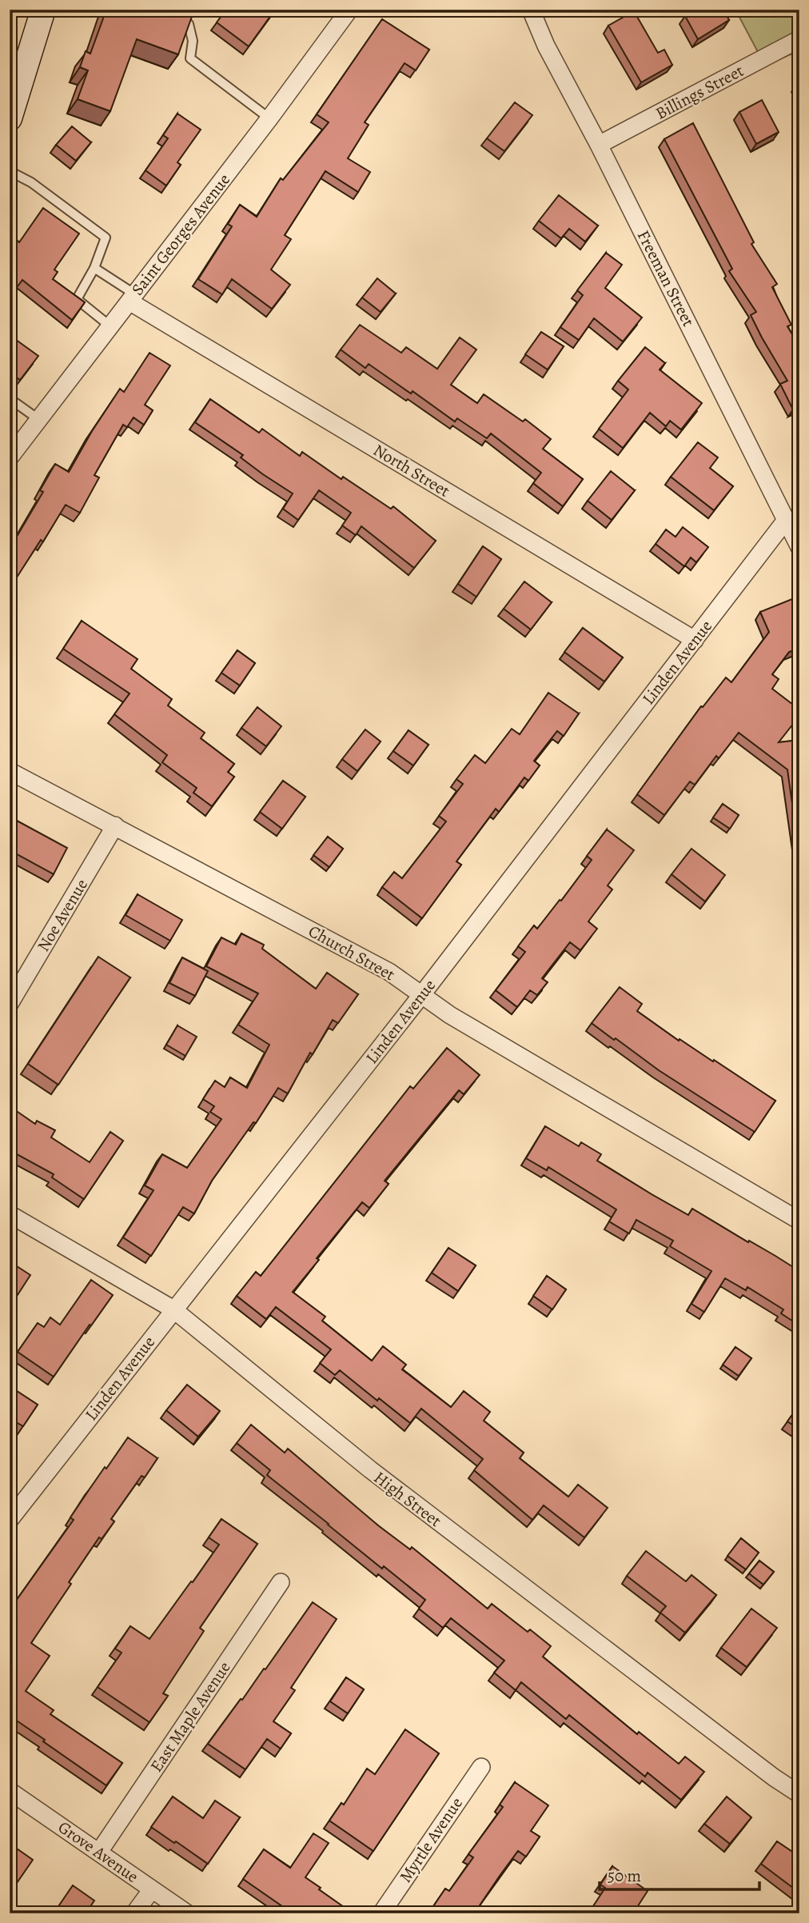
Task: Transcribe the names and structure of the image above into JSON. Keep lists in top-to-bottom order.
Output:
{
  "streets": {
    "street": [
      "Billings Street",
      "Saint Georges Avenue",
      "Freeman Street",
      "North Street",
      "Linden Avenue",
      "Noe Avenue",
      "Church Street",
      "High Street",
      "East Maple Avenue",
      "Myrtle Avenue",
      "Grove Avenue"
    ]
  },
  "crossings": [
    ["Billings Street", "Freeman Street"],
    ["Saint Georges Avenue", "North Street"],
    ["Freeman Street", "Linden Avenue"],
    ["North Street", "Linden Avenue"],
    ["Linden Avenue", "Church Street"],
    ["Linden Avenue", "High Street"],
    ["Noe Avenue", "Church Street"],
    ["East Maple Avenue", "Grove Avenue"]
  ],
  "scale_bar": "50 m"
}
